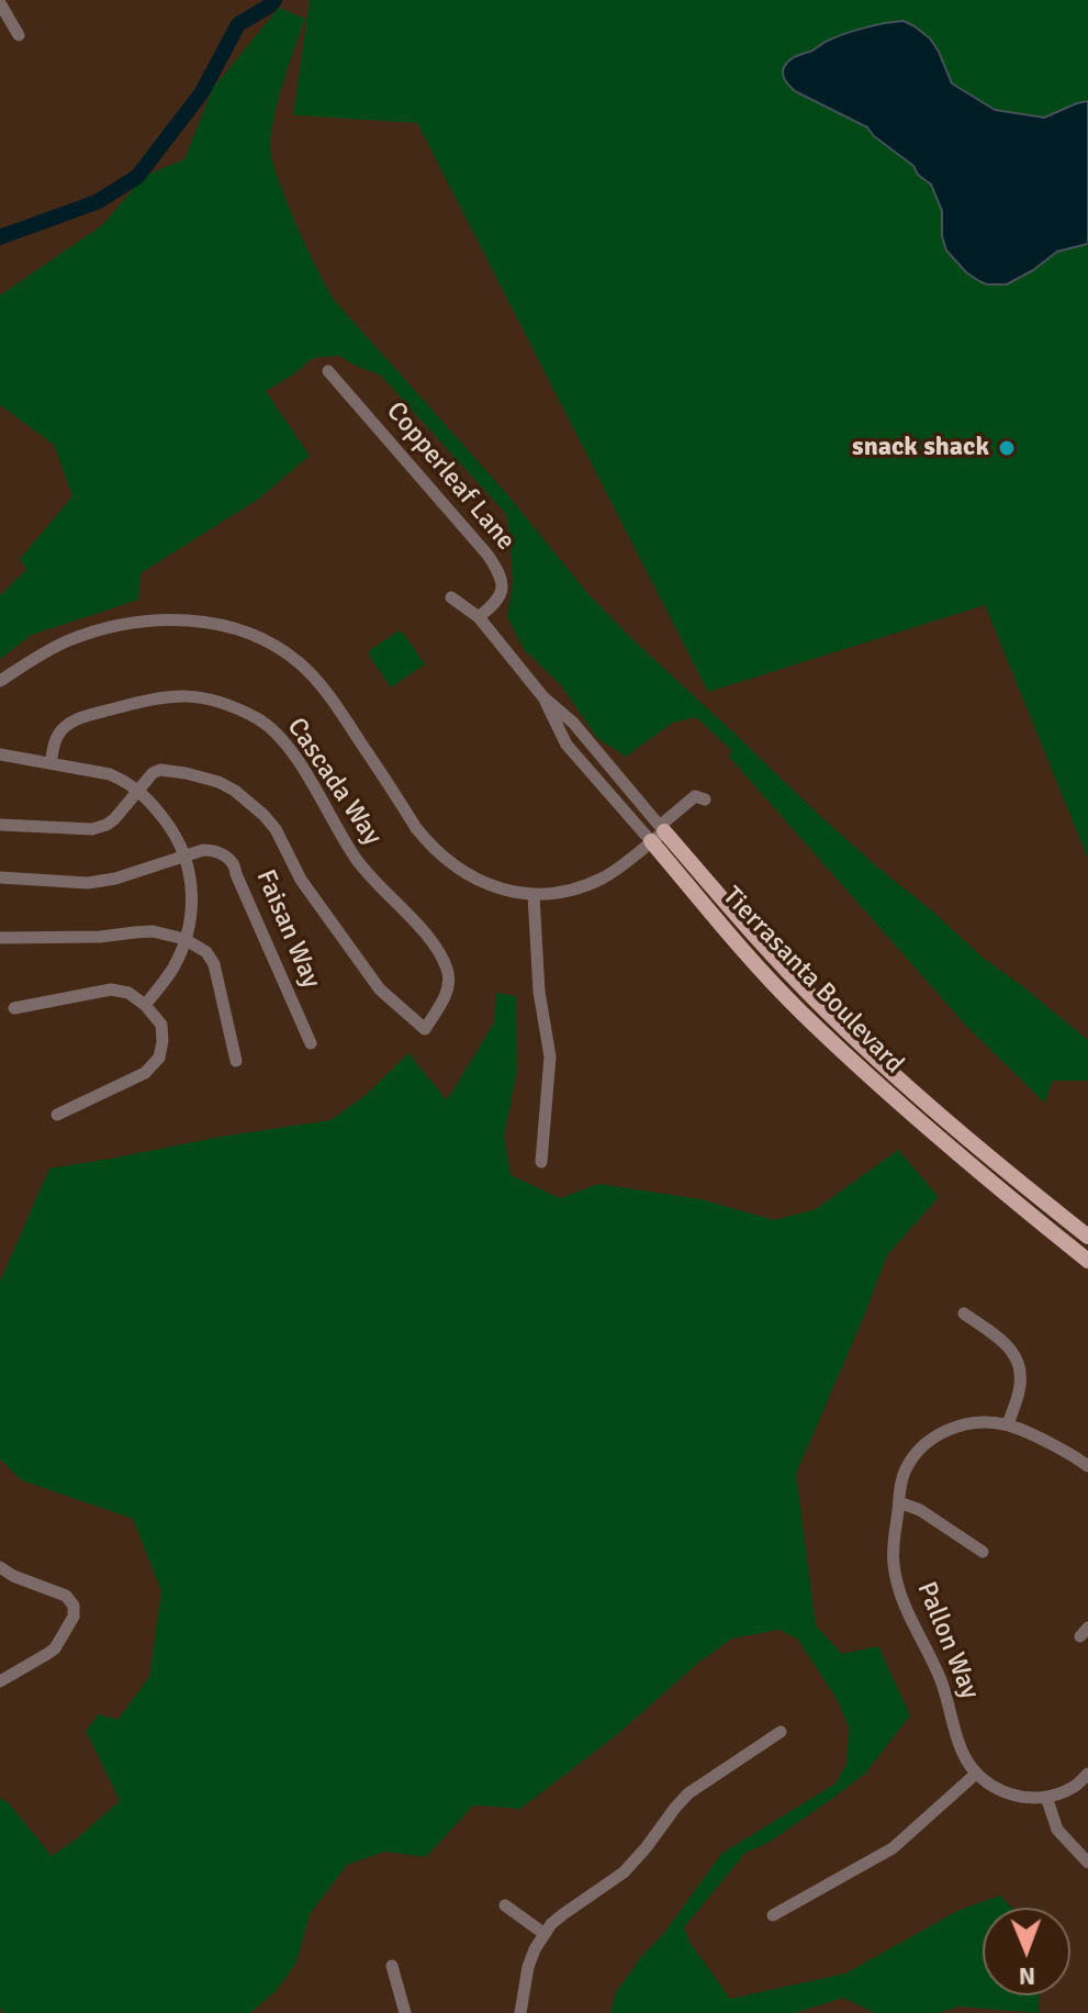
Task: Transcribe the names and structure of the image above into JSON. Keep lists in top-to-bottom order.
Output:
{
  "streets": {
    "main road": ["Tierrasanta Boulevard"],
    "street": [
      "Copperleaf Lane",
      "Cascada Way",
      "Faisan Way",
      "Pallon Way"
    ]
  },
  "crossings": [
    ["Copperleaf Lane", "Tierrasanta Boulevard"]
  ],
  "places": ["snack shack"],
  "north": "bottom"
}
